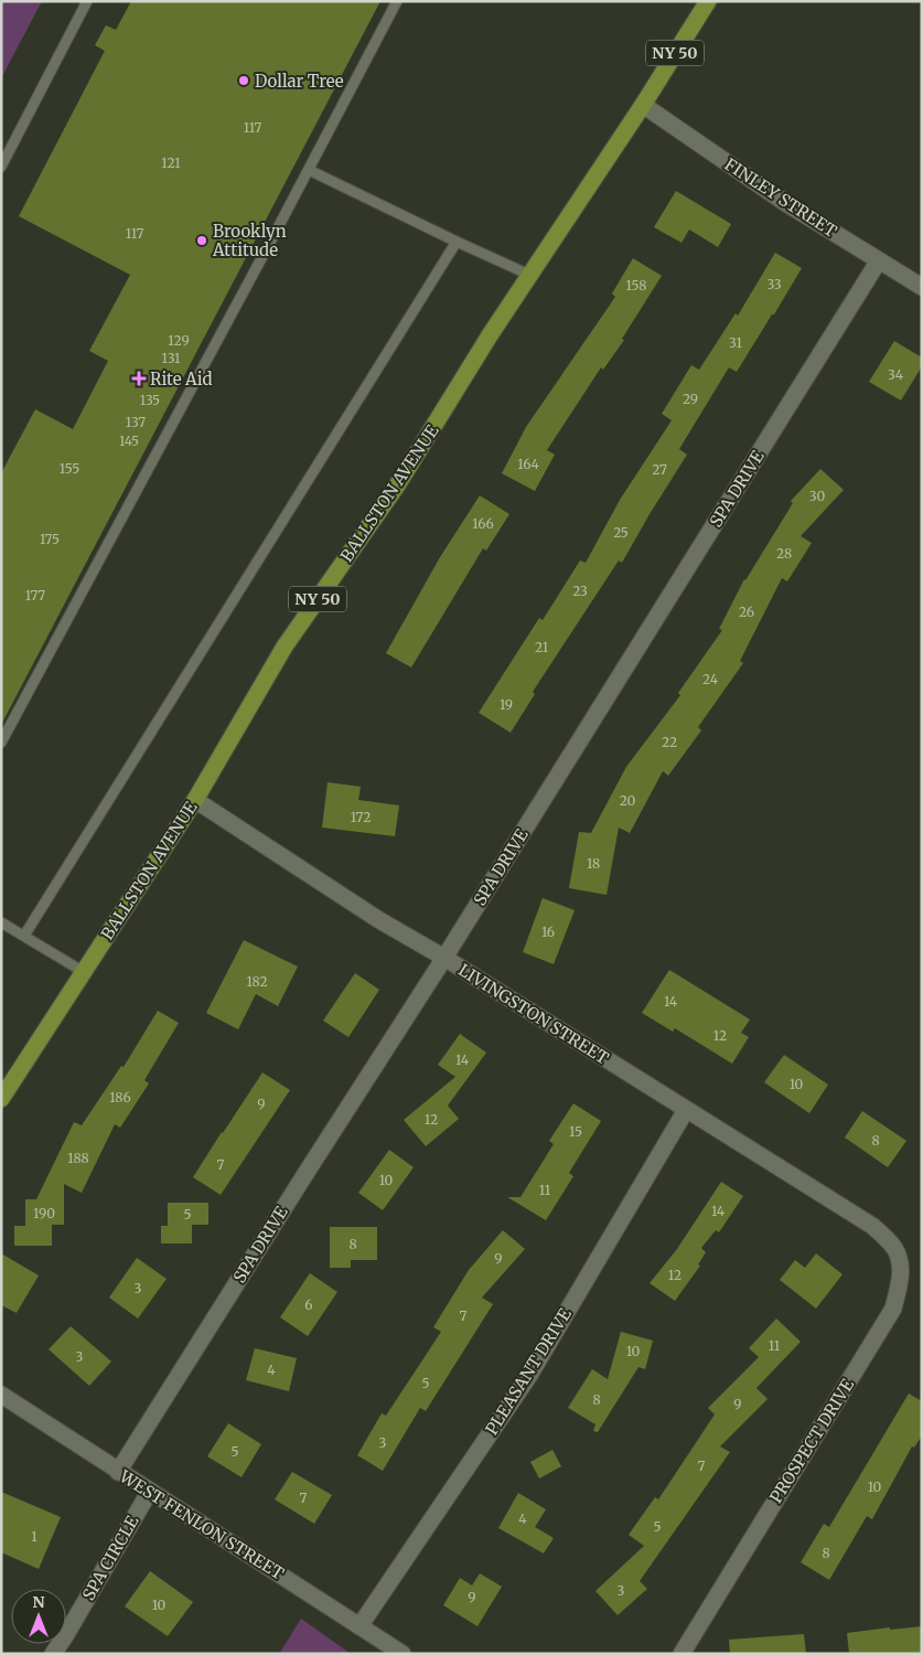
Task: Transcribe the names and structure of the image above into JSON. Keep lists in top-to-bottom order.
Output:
{
  "streets": {
    "highway": ["NY 50", "BALLSTON AVENUE"],
    "street": [
      "FINLEY STREET",
      "SPA DRIVE",
      "LIVINGSTON STREET",
      "PLEASANT DRIVE",
      "PROSPECT DRIVE",
      "WEST FENLON STREET",
      "SPA CIRCLE"
    ]
  },
  "crossings": [
    ["FINLEY STREET", "SPA DRIVE"],
    ["FINLEY STREET", "BALLSTON AVENUE"],
    ["SPA DRIVE", "LIVINGSTON STREET"],
    ["SPA DRIVE", "WEST FENLON STREET"],
    ["BALLSTON AVENUE", "LIVINGSTON STREET"],
    ["LIVINGSTON STREET", "PLEASANT DRIVE"],
    ["LIVINGSTON STREET", "PROSPECT DRIVE"],
    ["PLEASANT DRIVE", "WEST FENLON STREET"],
    ["WEST FENLON STREET", "SPA CIRCLE"]
  ],
  "places": {
    "other": ["Dollar Tree", "Brooklyn Attitude"],
    "health": ["Rite Aid"]
  },
  "house_numbers": [
    "117",
    "121",
    "117",
    "33",
    "158",
    "129",
    "31",
    "131",
    "34",
    "29",
    "135",
    "137",
    "145",
    "164",
    "155",
    "27",
    "30",
    "166",
    "25",
    "175",
    "28",
    "23",
    "177",
    "26",
    "21",
    "24",
    "19",
    "22",
    "20",
    "172",
    "18",
    "16",
    "182",
    "14",
    "12",
    "14",
    "10",
    "186",
    "9",
    "12",
    "15",
    "8",
    "188",
    "7",
    "10",
    "11",
    "14",
    "190",
    "5",
    "8",
    "9",
    "12",
    "3",
    "6",
    "7",
    "11",
    "10",
    "3",
    "4",
    "5",
    "8",
    "9",
    "3",
    "5",
    "7",
    "10",
    "7",
    "4",
    "5",
    "1",
    "8",
    "3",
    "9",
    "10"
  ],
  "north": "top"
}
